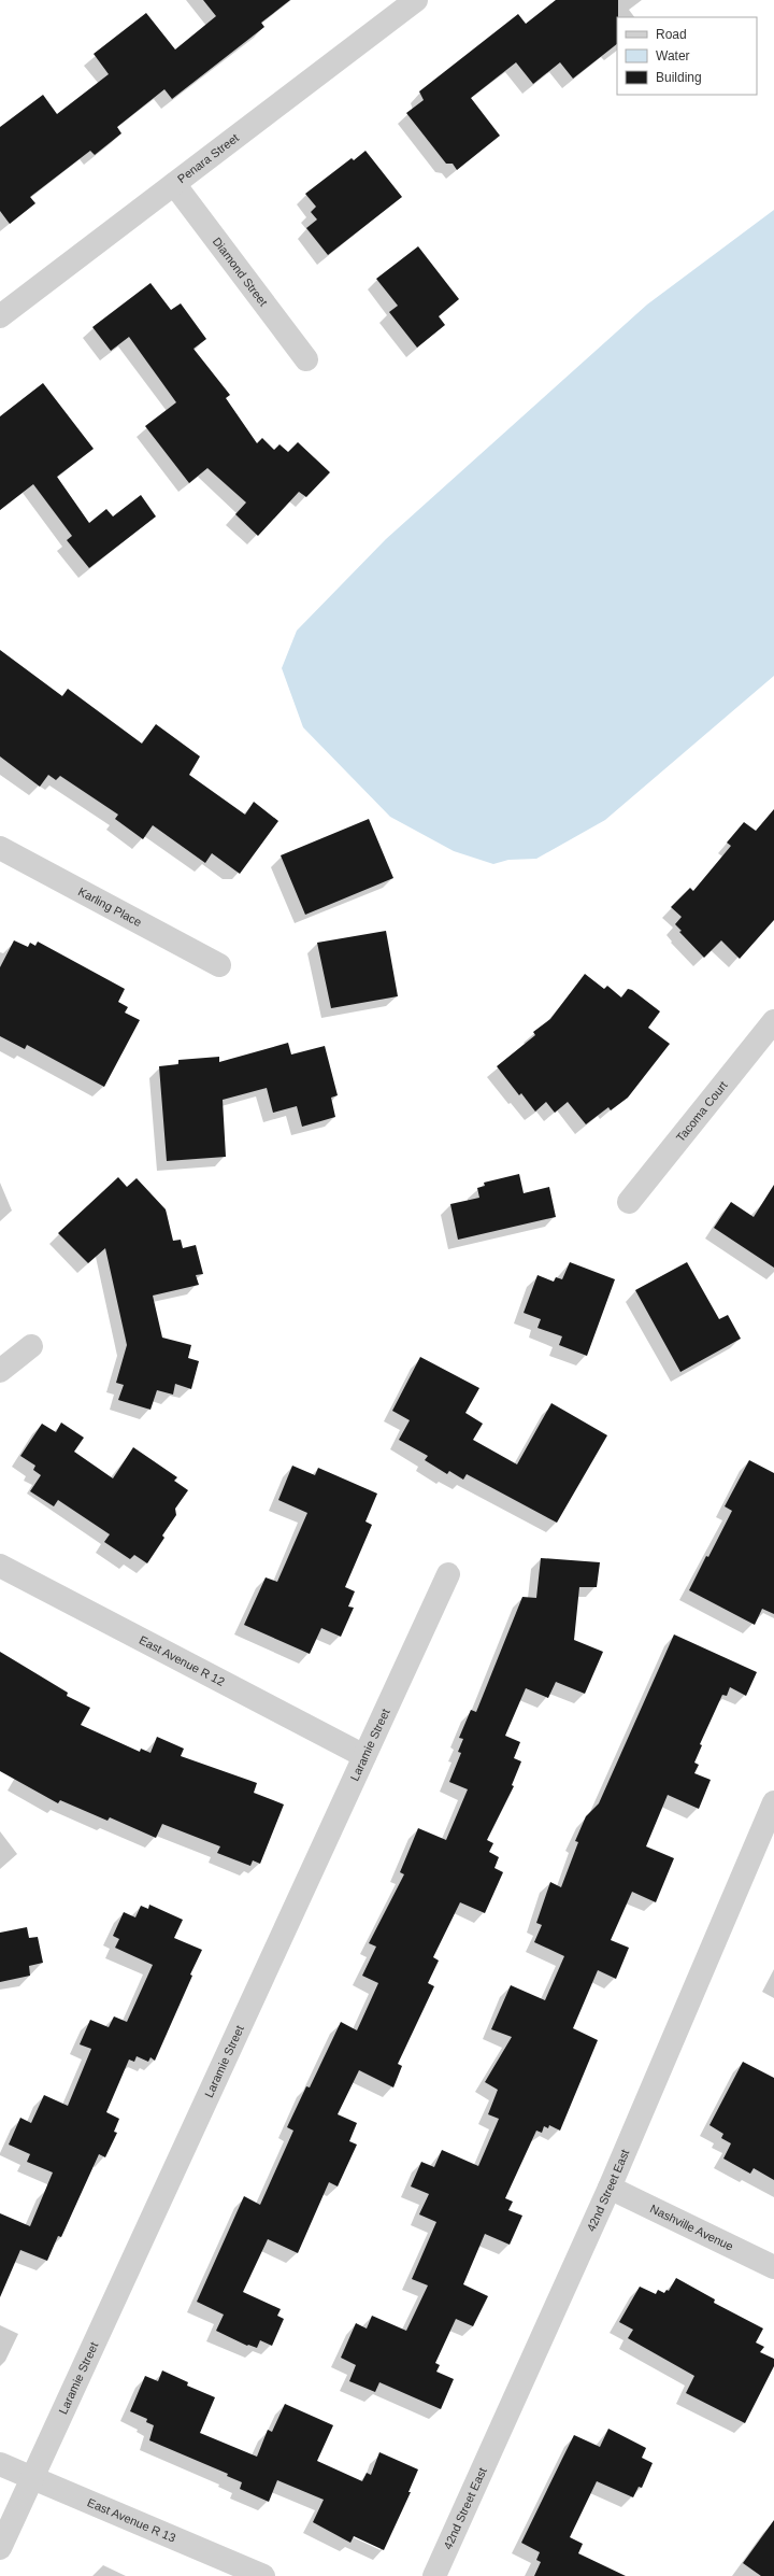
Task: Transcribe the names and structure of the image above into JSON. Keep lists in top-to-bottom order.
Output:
{
  "streets": {
    "street": [
      "Penara Street",
      "Diamond Street",
      "Karling Place",
      "Tacoma Court",
      "East Avenue R 12",
      "Laramie Street",
      "42nd Street East",
      "Nashville Avenue",
      "East Avenue R 13"
    ]
  },
  "crossings": [
    ["Penara Street", "Diamond Street"],
    ["East Avenue R 12", "Laramie Street"],
    ["Laramie Street", "East Avenue R 13"],
    ["42nd Street East", "Nashville Avenue"]
  ],
  "legend": ["Road", "Water", "Building"]
}
